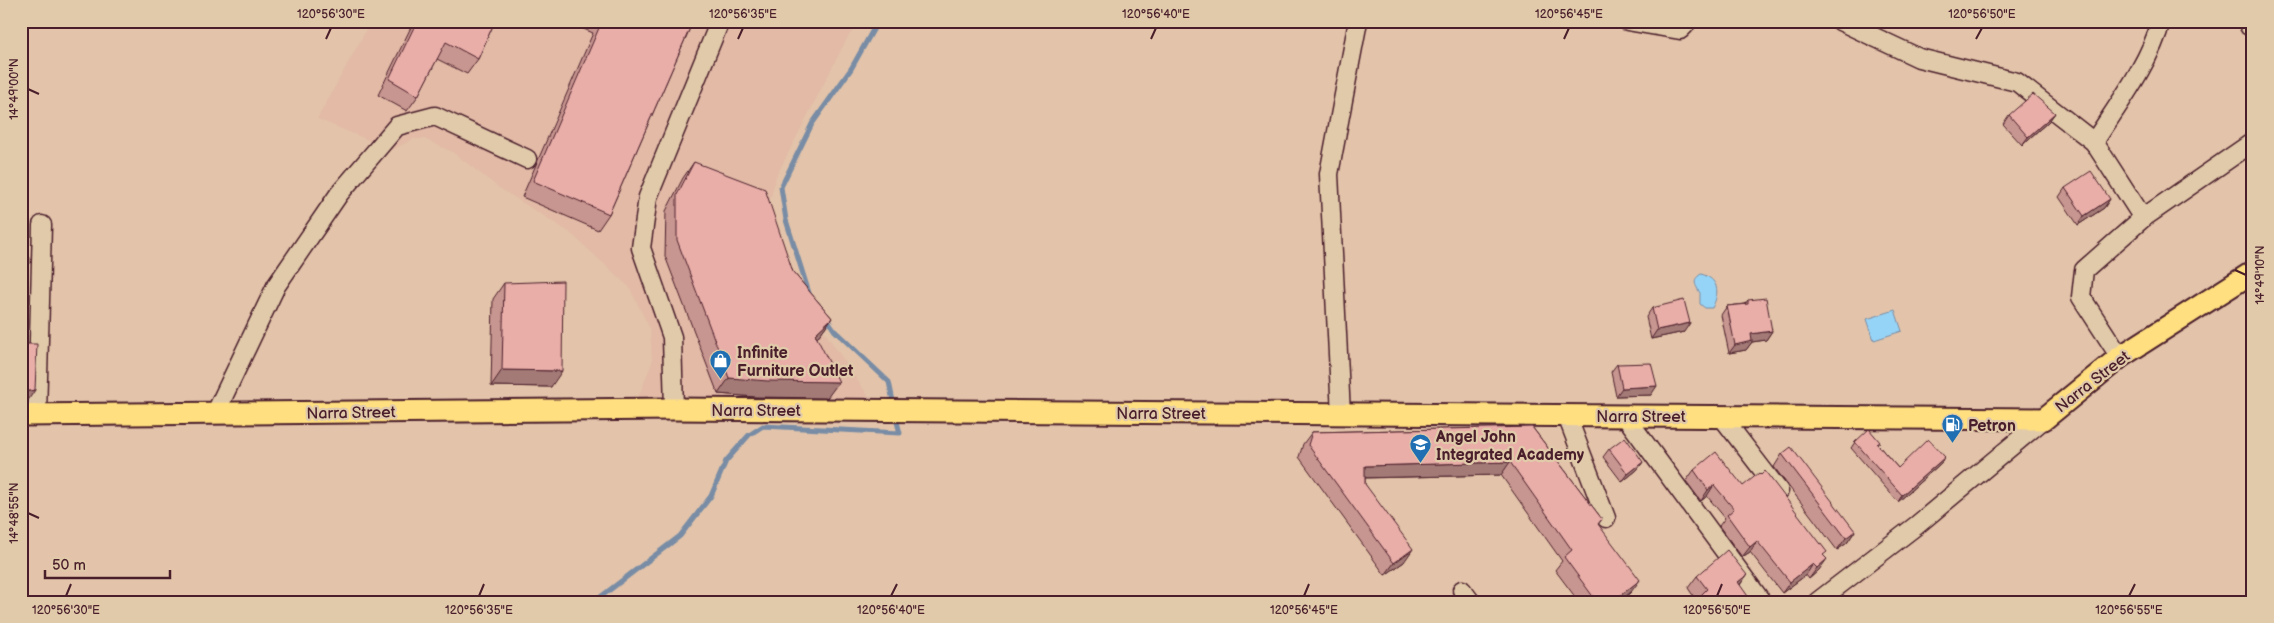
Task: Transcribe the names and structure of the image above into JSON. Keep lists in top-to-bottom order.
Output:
{
  "streets": {
    "main road": ["Narra Street"]
  },
  "places": {
    "shop": ["Infinite Furniture Outlet"],
    "fuel station": ["Petron"],
    "school or university": ["Angel John Integrated Academy"]
  },
  "scale_bar": "50 m",
  "coordinates": [
    "120°56'30\"E",
    "120°56'35\"E",
    "120°56'40\"E",
    "120°56'45\"E",
    "120°56'50\"E",
    "14°49'00\"N",
    "14°49'10\"N",
    "14°48'55\"N",
    "120°56'55\"E"
  ]
}
